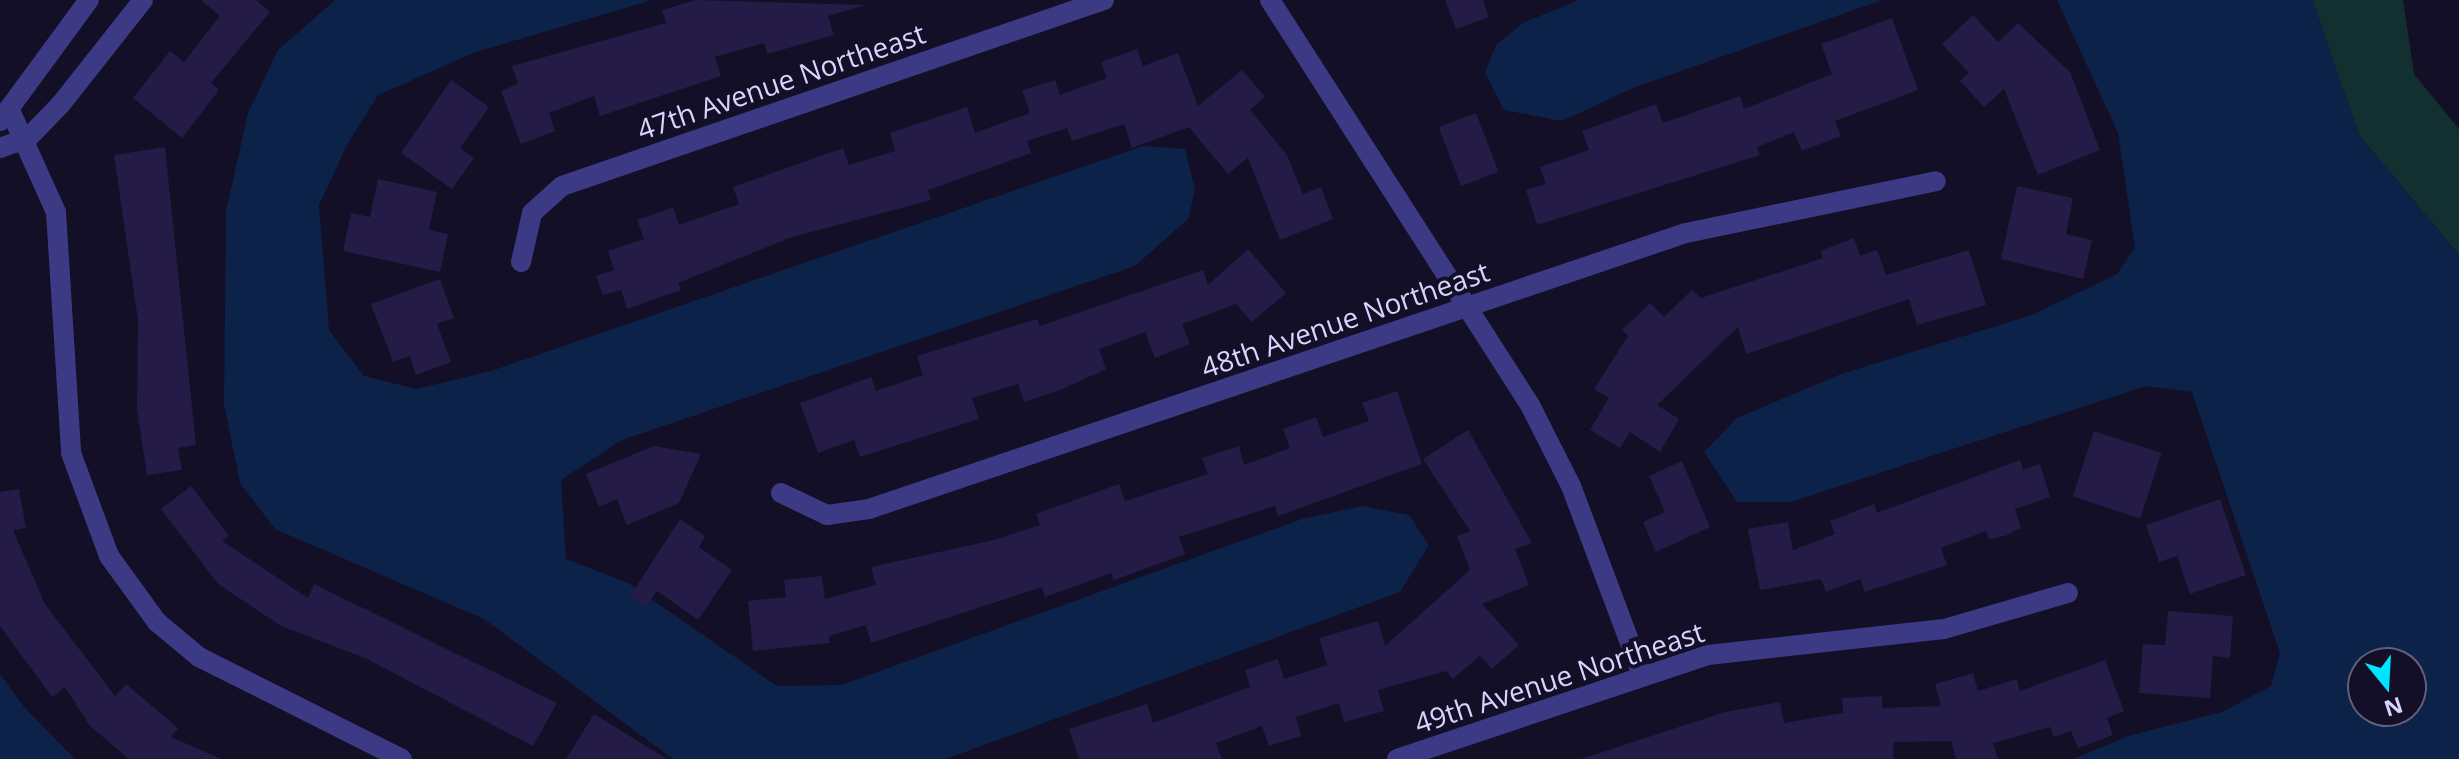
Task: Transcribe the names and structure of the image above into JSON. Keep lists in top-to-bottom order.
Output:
{
  "streets": {
    "street": ["47th Avenue Northeast", "48th Avenue Northeast", "49th Avenue Northeast"]
  },
  "north": "bottom"
}
